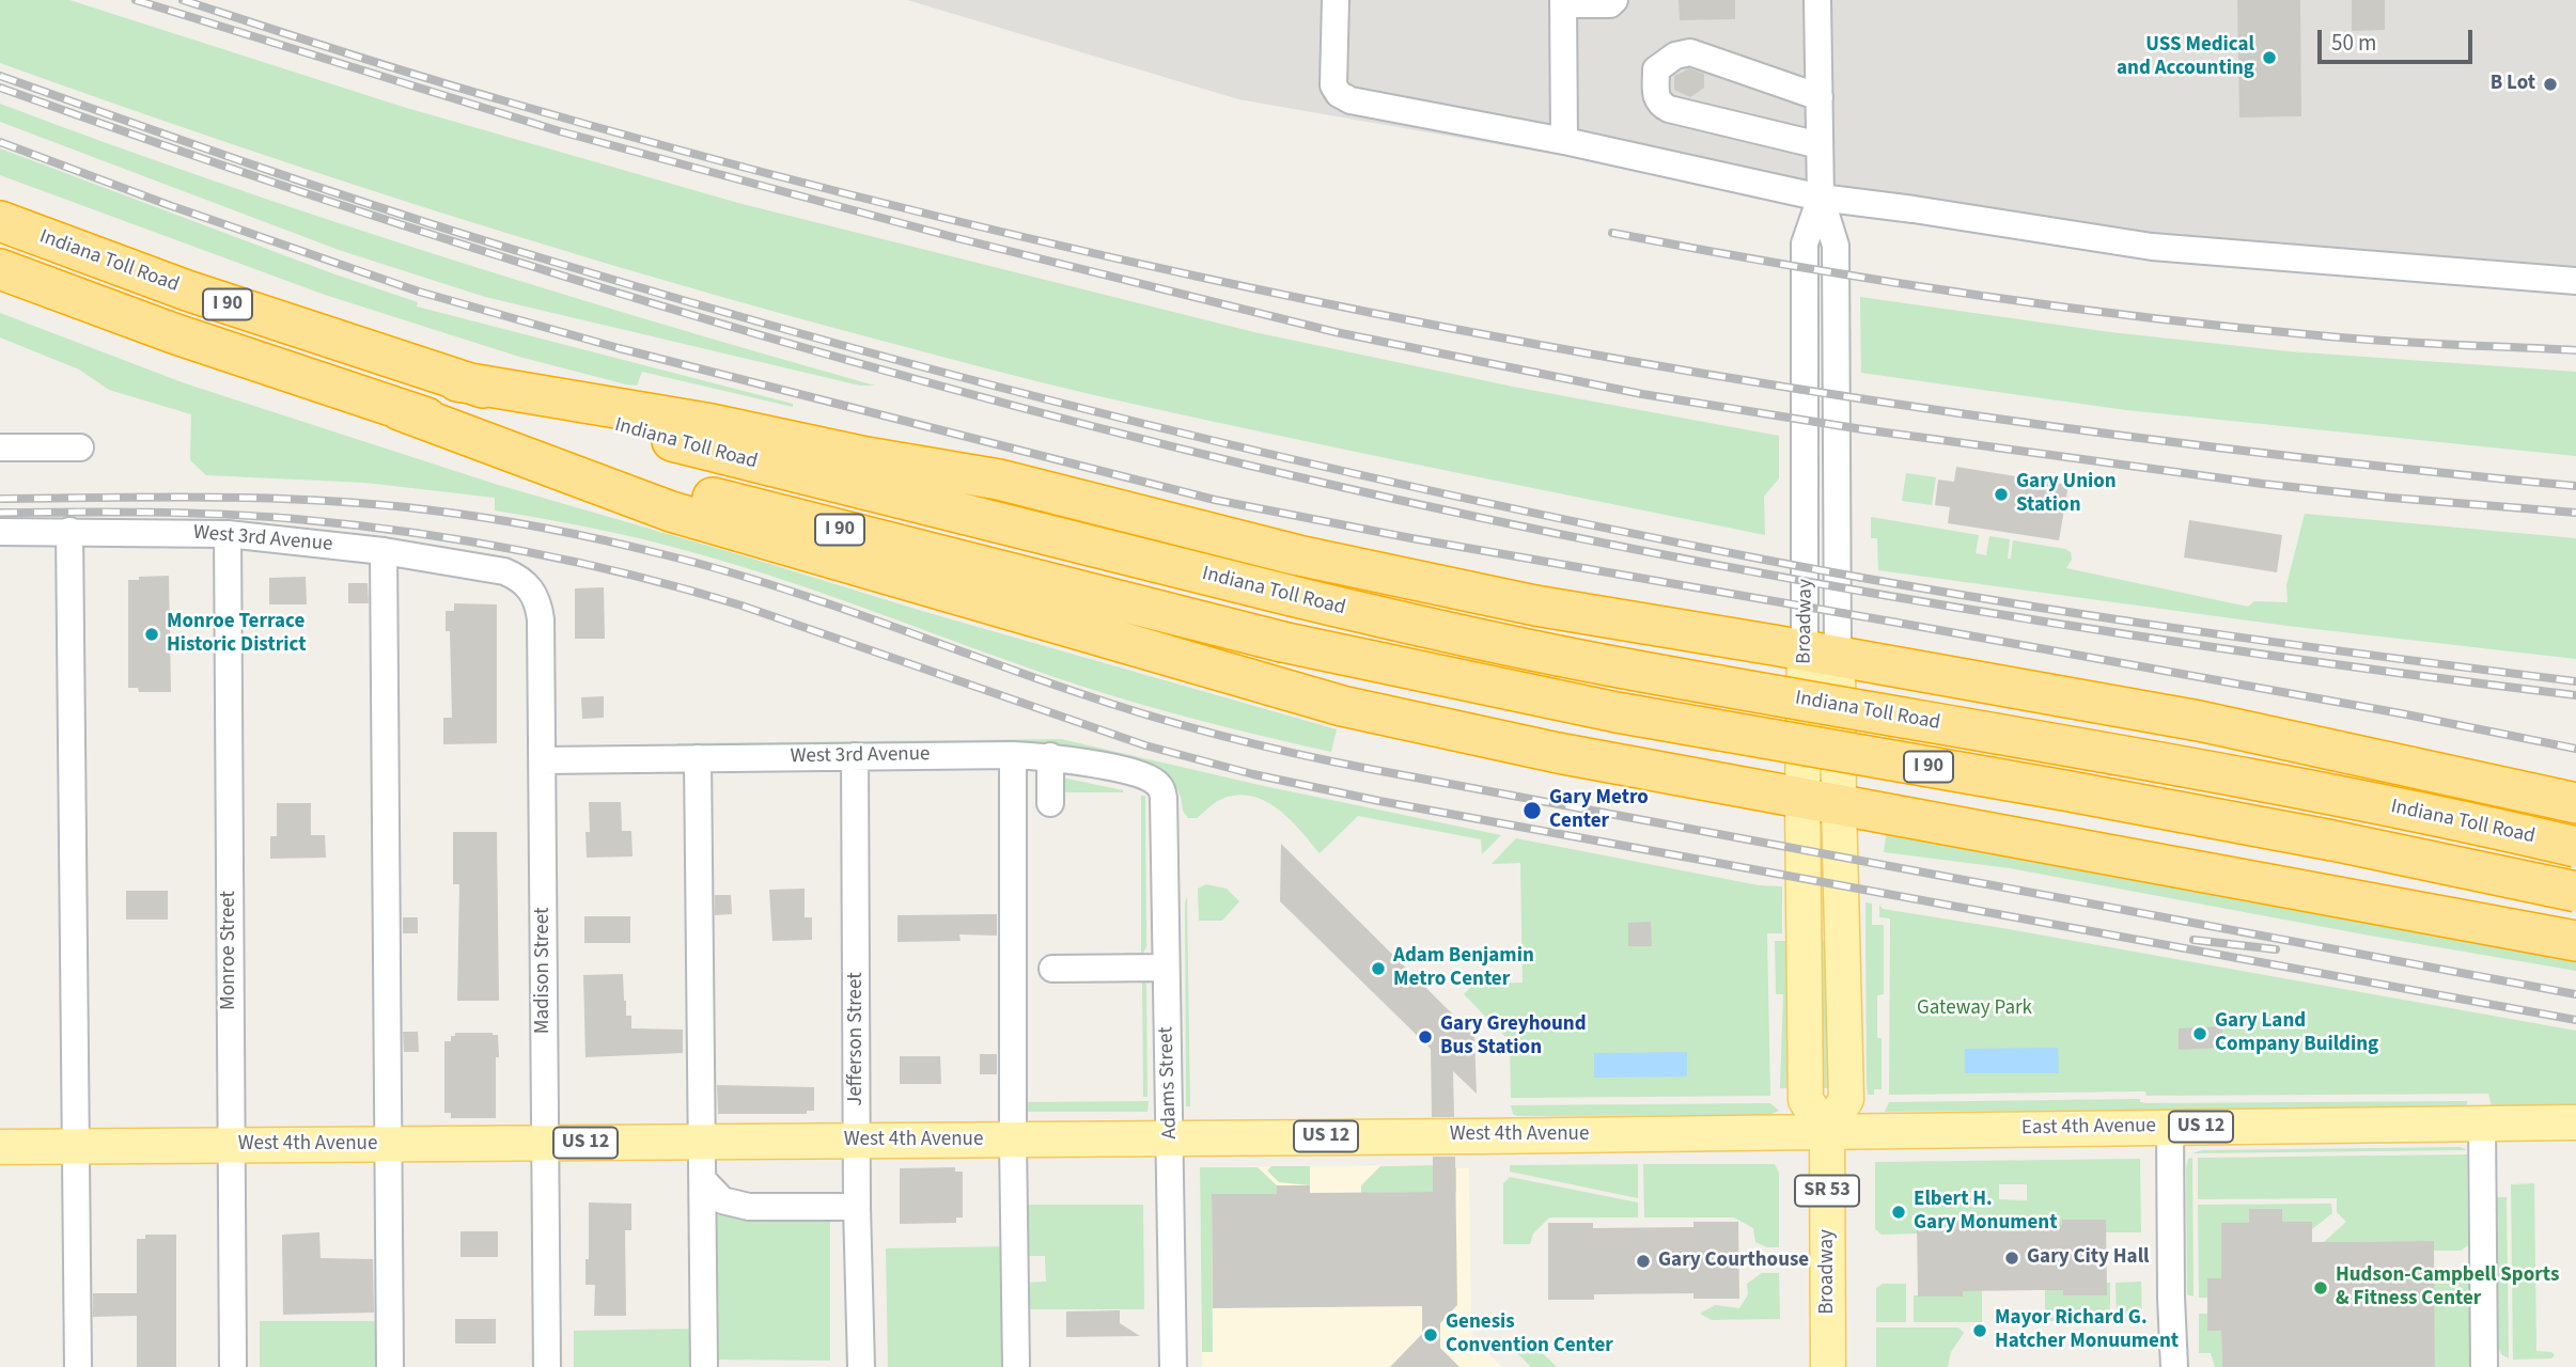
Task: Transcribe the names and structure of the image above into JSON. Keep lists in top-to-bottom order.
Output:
{
  "streets": {
    "highway": ["Indiana Toll Road", "I 90"],
    "main road": [
      "Broadway",
      "US 12",
      "East 4th Avenue",
      "West 4th Avenue",
      "SR 53"
    ],
    "street": [
      "West 3rd Avenue",
      "Monroe Street",
      "Madison Street",
      "Jefferson Street",
      "Adams Street"
    ]
  },
  "crossings": [
    ["West 3rd Avenue", "Monroe Street"],
    ["West 3rd Avenue", "Madison Street"],
    ["West 3rd Avenue", "Jefferson Street"],
    ["West 3rd Avenue", "Adams Street"],
    ["Broadway", "East 4th Avenue"],
    ["Broadway", "West 4th Avenue"],
    ["Monroe Street", "West 4th Avenue"],
    ["Madison Street", "West 4th Avenue"],
    ["Jefferson Street", "West 4th Avenue"],
    ["Adams Street", "West 4th Avenue"],
    ["East 4th Avenue", "West 4th Avenue"]
  ],
  "parks": ["Gateway Park"],
  "places": [
    "USS Medical and Accounting",
    "B Lot",
    "Gary Union Station",
    "Monroe Terrace Historic District",
    "Gary Metro Center",
    "Adam Benjamin Metro Center",
    "Gary Land Company Building",
    "Gary Greyhound Bus Station",
    "Elbert H. Gary Monument",
    "Gary City Hall",
    "Gary Courthouse",
    "Hudson-Campbell Sports & Fitness Center",
    "Mayor Richard G. Hatcher Monuument",
    "Genesis Convention Center"
  ],
  "scale_bar": "50 m"
}
